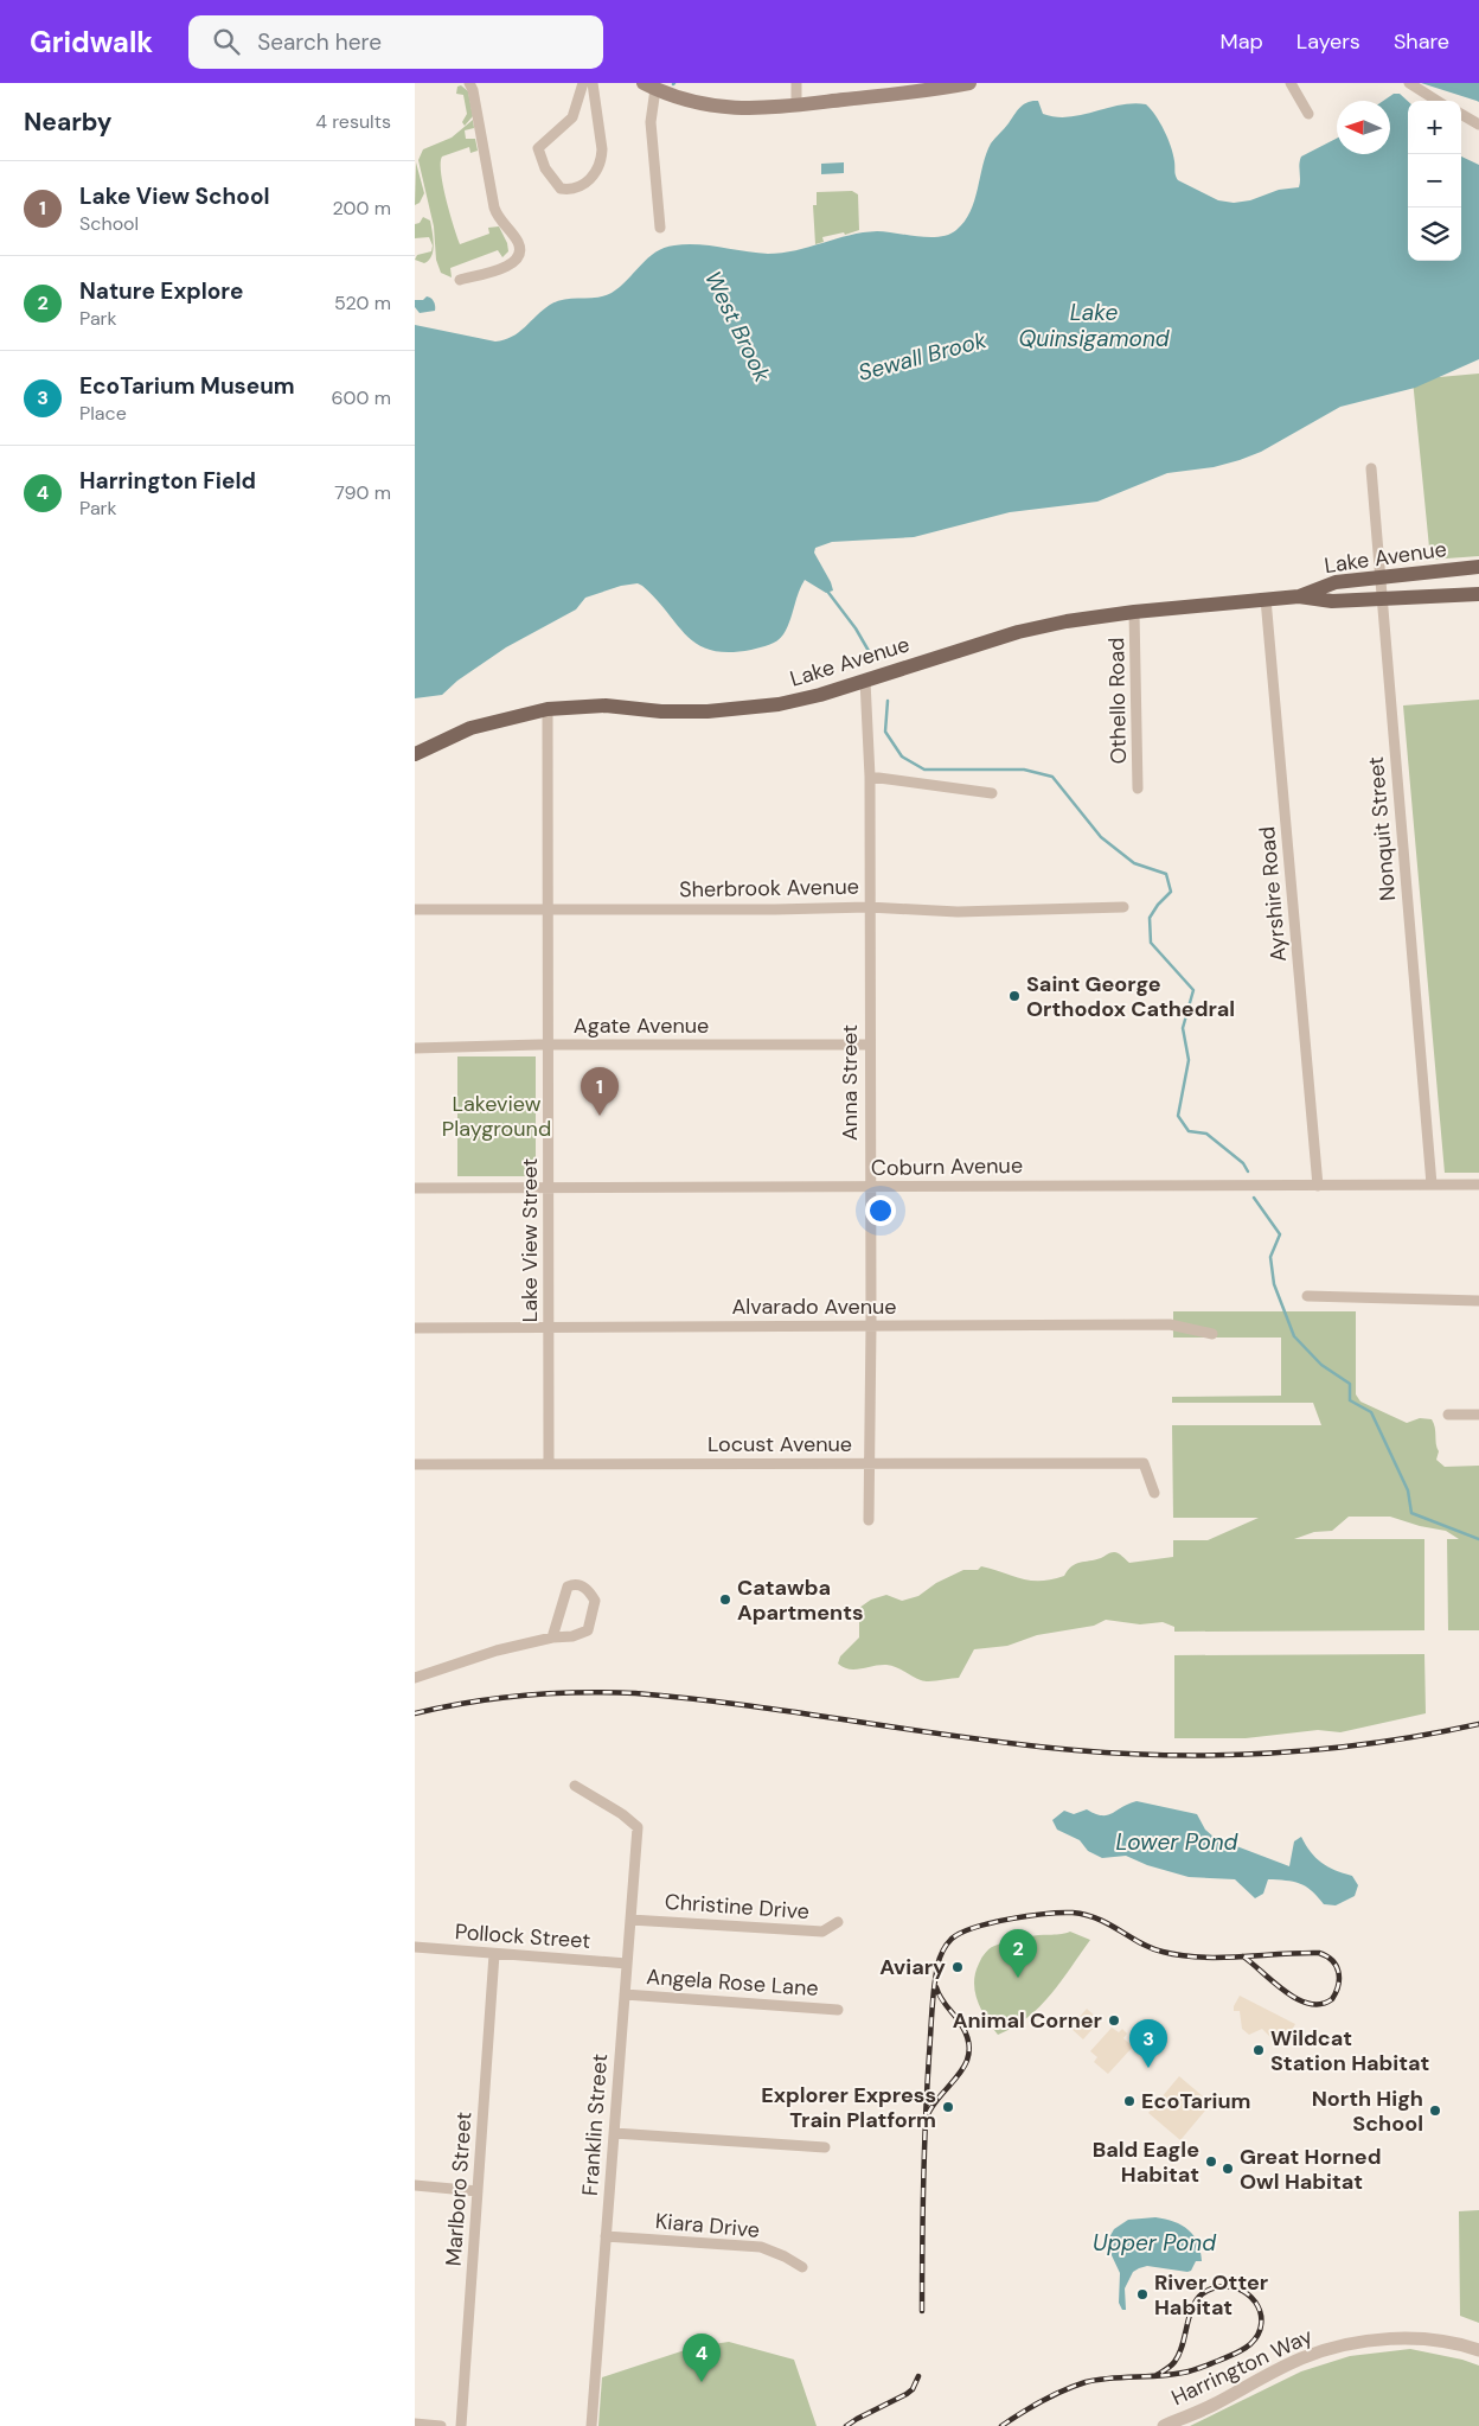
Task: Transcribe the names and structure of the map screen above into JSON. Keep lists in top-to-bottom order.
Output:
{
  "streets": {
    "main road": ["Lake Avenue"],
    "street": [
      "Othello Road",
      "Nonquit Street",
      "Sherbrook Avenue",
      "Ayrshire Road",
      "Agate Avenue",
      "Anna Street",
      "Coburn Avenue",
      "Lake View Street",
      "Alvarado Avenue",
      "Locust Avenue",
      "Christine Drive",
      "Pollock Street",
      "Angela Rose Lane",
      "Franklin Street",
      "Marlboro Street",
      "Kiara Drive",
      "Harrington Way"
    ]
  },
  "crossings": [
    ["Lake Avenue", "Othello Road"],
    ["Lake Avenue", "Nonquit Street"],
    ["Lake Avenue", "Ayrshire Road"],
    ["Lake Avenue", "Anna Street"],
    ["Nonquit Street", "Coburn Avenue"],
    ["Sherbrook Avenue", "Anna Street"],
    ["Sherbrook Avenue", "Lake View Street"],
    ["Ayrshire Road", "Coburn Avenue"],
    ["Agate Avenue", "Anna Street"],
    ["Agate Avenue", "Lake View Street"],
    ["Anna Street", "Coburn Avenue"],
    ["Anna Street", "Alvarado Avenue"],
    ["Anna Street", "Locust Avenue"],
    ["Coburn Avenue", "Lake View Street"],
    ["Lake View Street", "Alvarado Avenue"],
    ["Lake View Street", "Locust Avenue"],
    ["Christine Drive", "Franklin Street"],
    ["Pollock Street", "Franklin Street"],
    ["Pollock Street", "Marlboro Street"],
    ["Angela Rose Lane", "Franklin Street"],
    ["Franklin Street", "Kiara Drive"]
  ],
  "water": [
    "Lake Quinsigamond",
    "West Brook",
    "Sewall Brook",
    "Lower Pond",
    "Upper Pond"
  ],
  "parks": ["Lakeview Playground"],
  "places": [
    "Saint George Orthodox Cathedral",
    "Catawba Apartments",
    "Aviary",
    "Animal Corner",
    "Wildcat Station Habitat",
    "EcoTarium",
    "Explorer Express Train Platform",
    "North High School",
    "Bald Eagle Habitat",
    "Great Horned Owl Habitat",
    "River Otter Habitat"
  ],
  "north": "left",
  "page": {
    "header": "Gridwalk",
    "search": "Search here",
    "nav": ["Map", "Layers", "Share"],
    "heading": ["Nearby", "4 results"],
    "map_buttons": ["+", "−"],
    "list": [
      {
        "mark": "1",
        "name": "Lake View School",
        "note": "School",
        "value": "200 m"
      },
      {
        "mark": "2",
        "name": "Nature Explore",
        "note": "Park",
        "value": "520 m"
      },
      {
        "mark": "3",
        "name": "EcoTarium Museum",
        "note": "Place",
        "value": "600 m"
      },
      {
        "mark": "4",
        "name": "Harrington Field",
        "note": "Park",
        "value": "790 m"
      }
    ],
    "pins": [
      "1",
      "2",
      "3",
      "4"
    ]
  }
}
